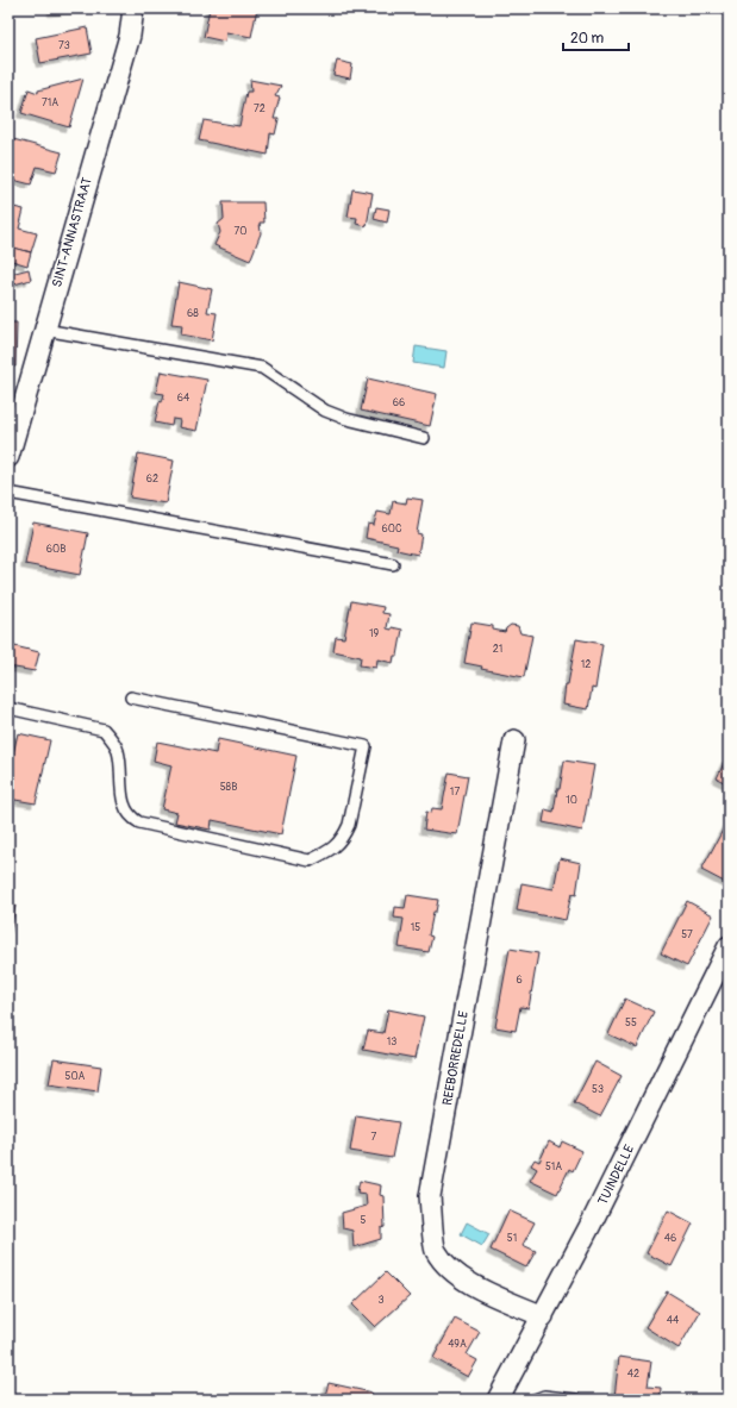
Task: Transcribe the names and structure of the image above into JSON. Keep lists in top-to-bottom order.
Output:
{
  "streets": {
    "street": ["SINT-ANNASTRAAT", "REEBORREDELLE", "TUINDELLE"]
  },
  "crossings": [
    ["REEBORREDELLE", "TUINDELLE"]
  ],
  "house_numbers": [
    "73",
    "71A",
    "72",
    "70",
    "68",
    "64",
    "66",
    "62",
    "60C",
    "60B",
    "19",
    "21",
    "12",
    "58B",
    "17",
    "10",
    "15",
    "57",
    "6",
    "55",
    "13",
    "50A",
    "53",
    "7",
    "51A",
    "5",
    "51",
    "46",
    "3",
    "44",
    "49A",
    "42"
  ],
  "scale_bar": "20 m"
}
